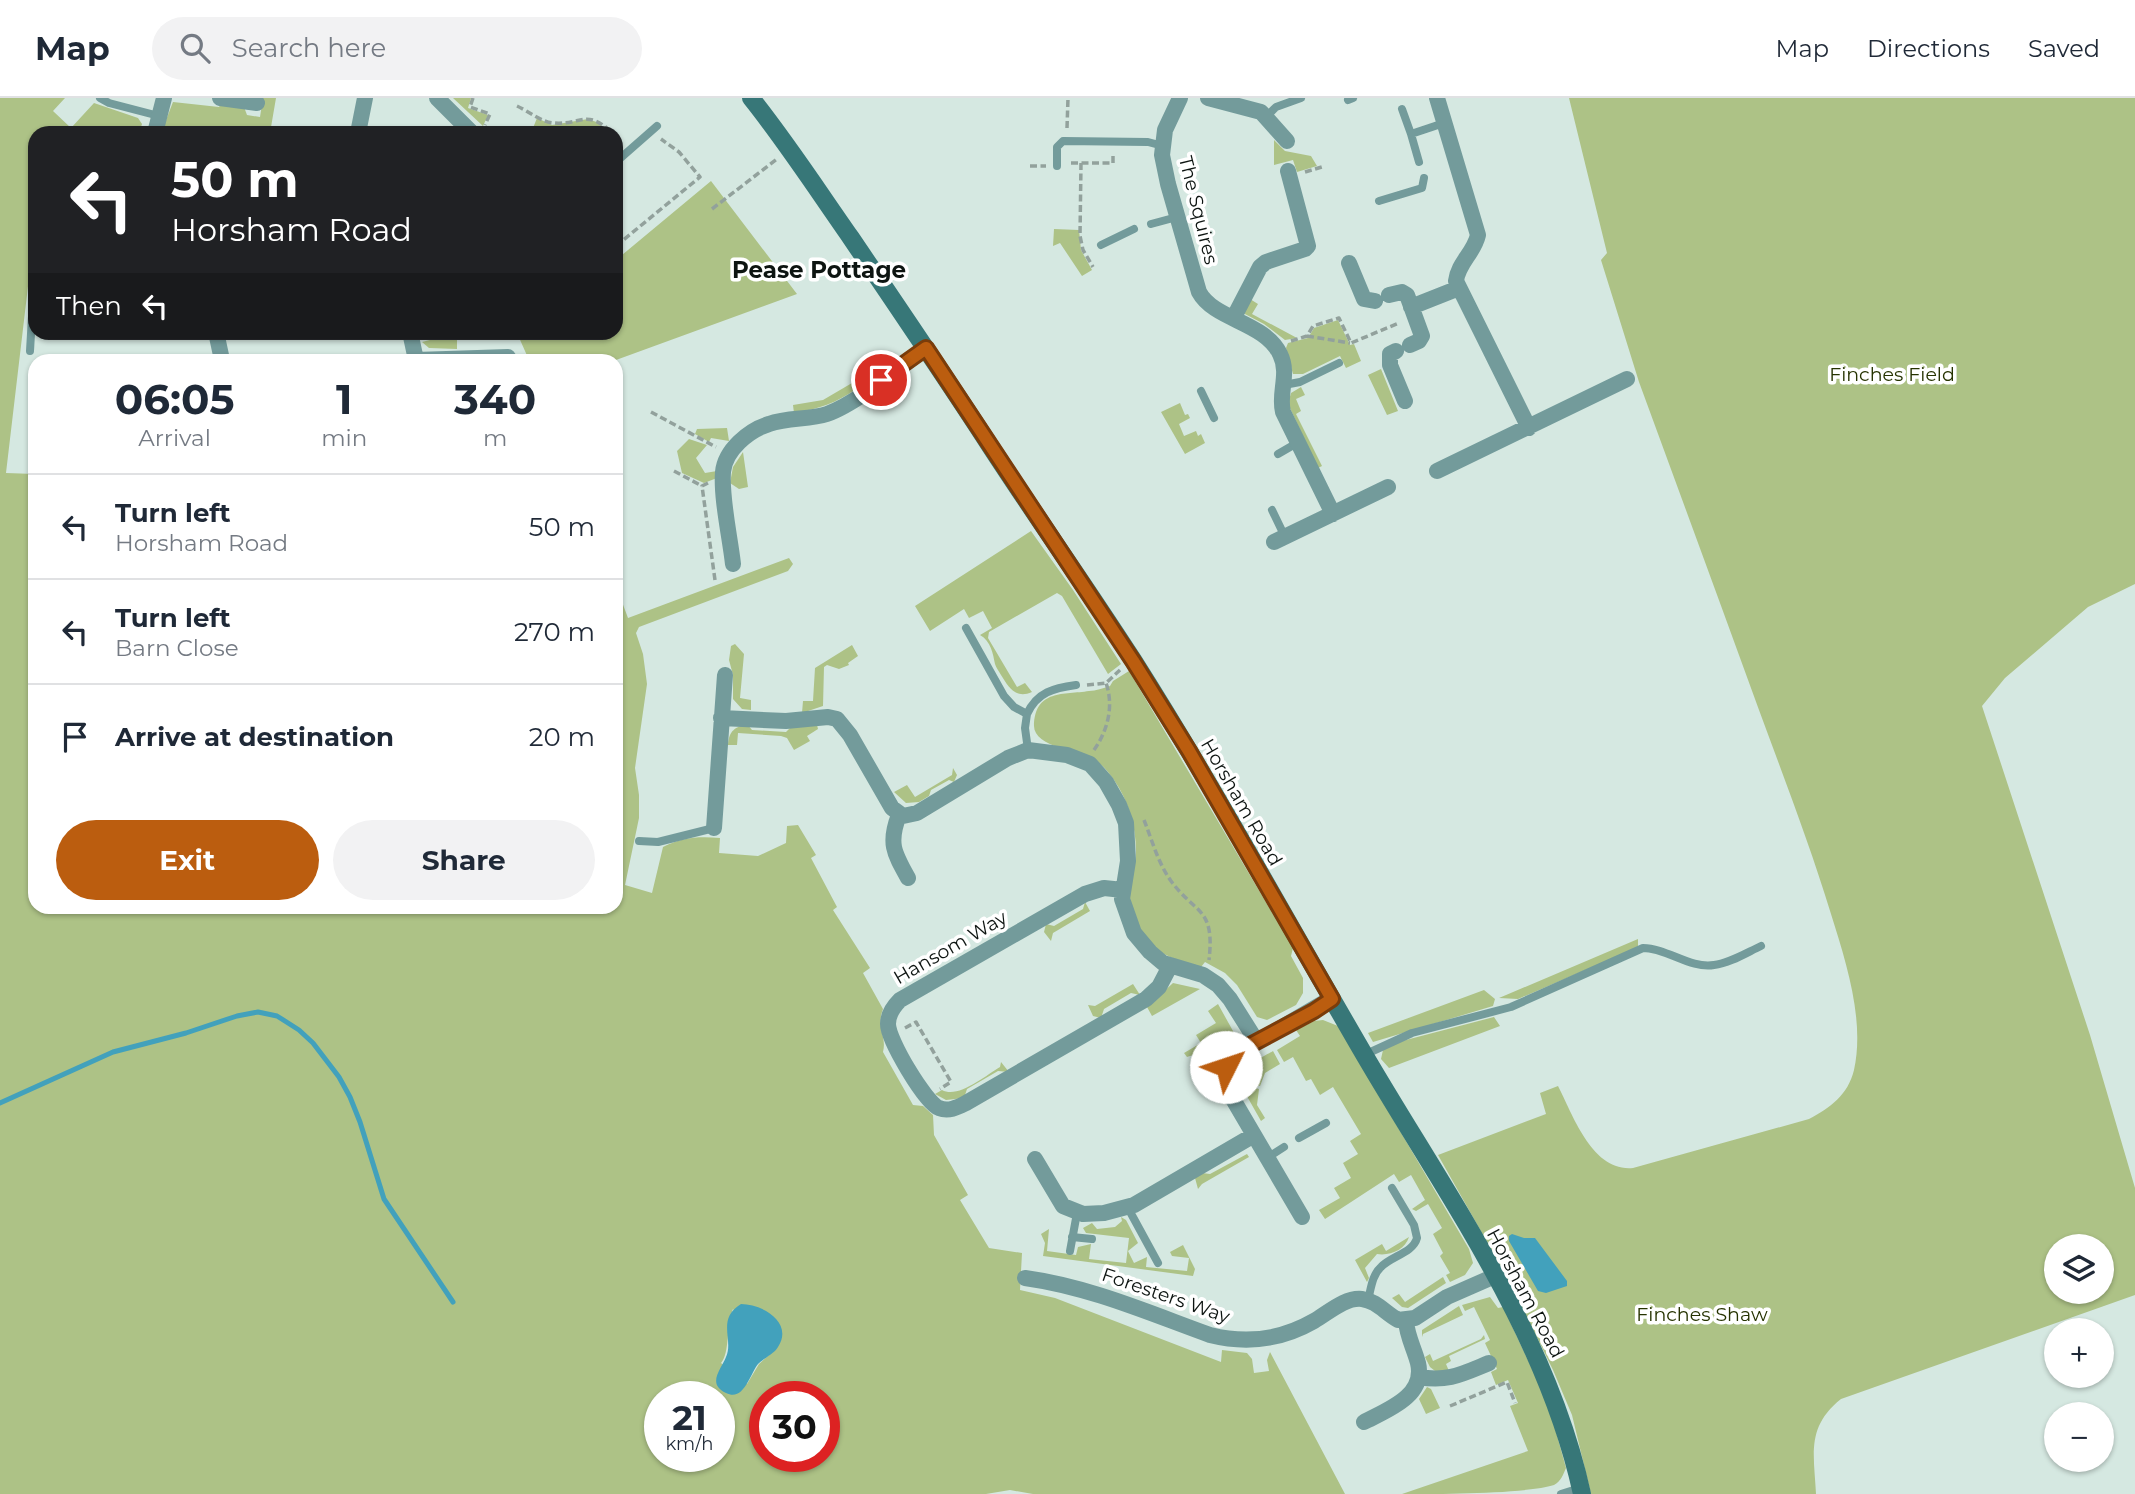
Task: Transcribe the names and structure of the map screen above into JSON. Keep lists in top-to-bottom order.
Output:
{
  "streets": {
    "street": [
      "The Squires",
      "Horsham Road",
      "Hansom Way",
      "Foresters Way"
    ]
  },
  "districts": ["Pease Pottage"],
  "parks": ["Finches Field", "Finches Shaw"],
  "page": {
    "header": "Map",
    "search": "Search here",
    "nav": ["Map", "Directions", "Saved"],
    "turn": ["50 m", "Horsham Road"],
    "then": "Then",
    "eta": [
      "06:05",
      "Arrival",
      "1",
      "min",
      "340",
      "m"
    ],
    "list": [
      {
        "name": "Turn left",
        "note": "Horsham Road",
        "value": "50 m"
      },
      {
        "name": "Turn left",
        "note": "Barn Close",
        "value": "270 m"
      },
      {
        "name": "Arrive at destination",
        "value": "20 m"
      }
    ],
    "buttons": ["Exit", "Share"],
    "map_buttons": ["+", "−"],
    "speed": "21 km/h",
    "limit": "30"
  }
}
